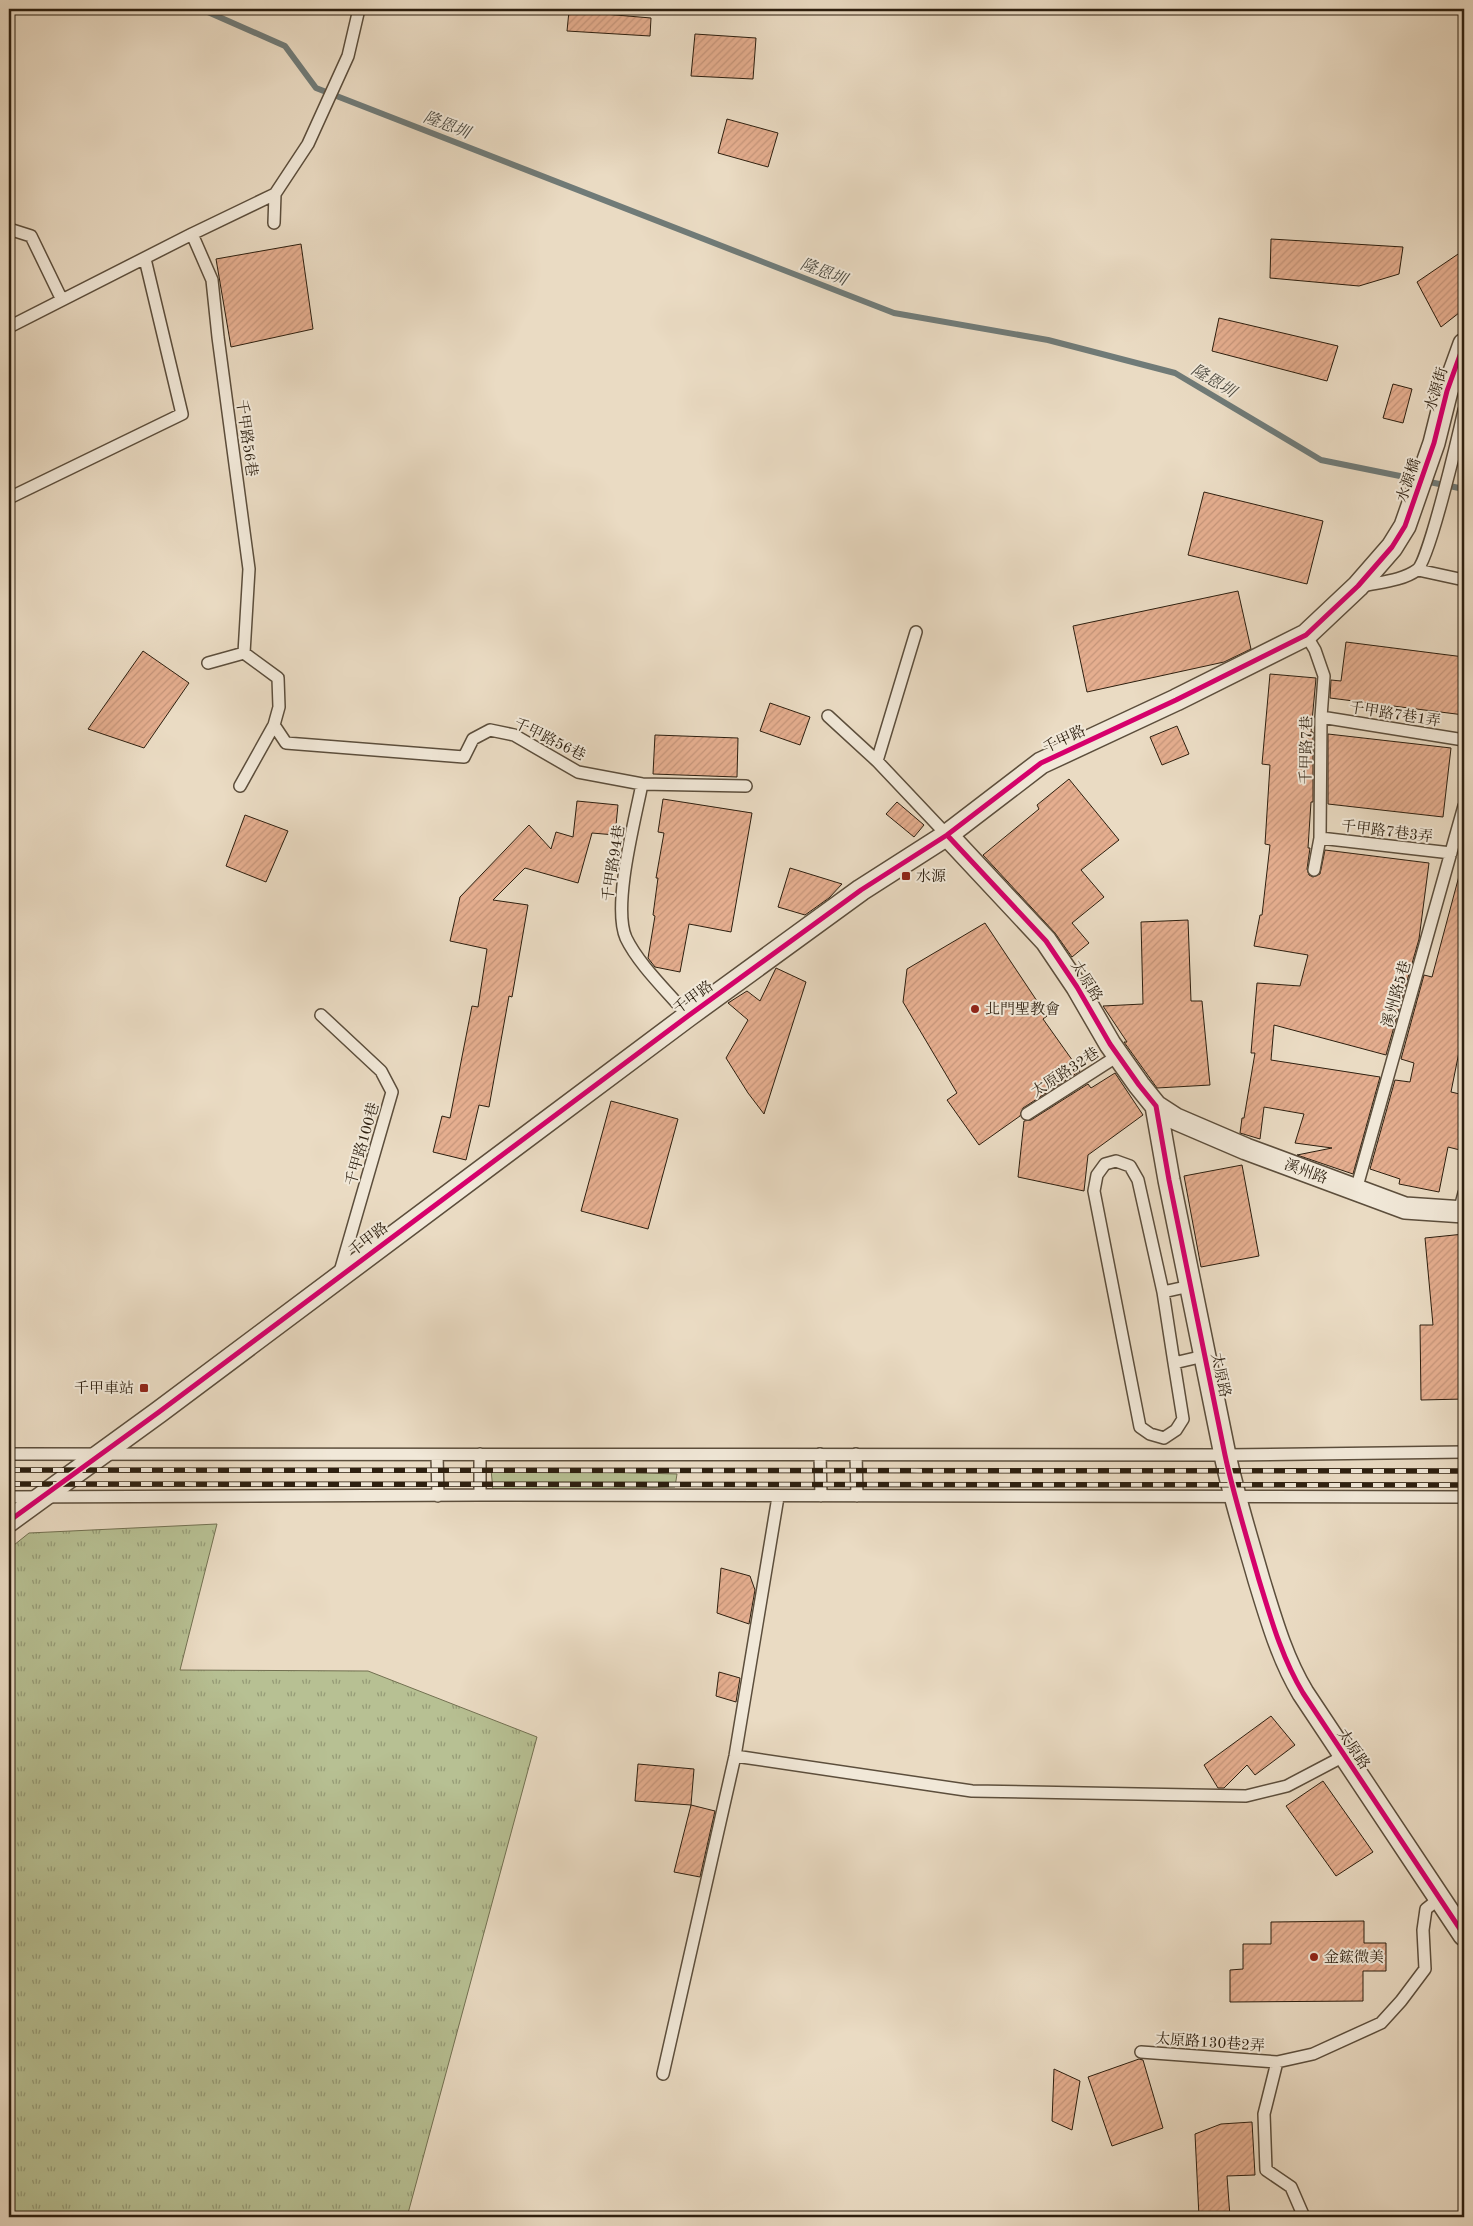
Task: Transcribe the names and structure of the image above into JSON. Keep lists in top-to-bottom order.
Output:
{
  "streets": {
    "street": [
      "水源街",
      "水源橋",
      "千甲路",
      "太原路",
      "溪州路"
    ],
    "lane": [
      "千甲路56巷",
      "千甲路7巷1弄",
      "千甲路7巷",
      "千甲路7巷3弄",
      "千甲路94巷",
      "溪州路5巷",
      "太原路32巷",
      "千甲路100巷",
      "太原路130巷2弄"
    ]
  },
  "crossings": [
    ["水源街", "水源橋"],
    ["千甲路56巷", "千甲路94巷"],
    ["水源橋", "千甲路"],
    ["千甲路7巷1弄", "千甲路7巷"],
    ["千甲路", "千甲路7巷"],
    ["千甲路", "千甲路94巷"],
    ["千甲路", "太原路"],
    ["千甲路", "千甲路100巷"],
    ["千甲路7巷", "千甲路7巷3弄"],
    ["千甲路7巷3弄", "溪州路5巷"],
    ["太原路", "太原路32巷"],
    ["太原路", "溪州路"],
    ["太原路", "太原路130巷2弄"],
    ["溪州路5巷", "溪州路"]
  ],
  "water": ["隆恩圳"],
  "places": {
    "transit": ["水源", "千甲車站"],
    "other": ["北門聖教會", "金鋐微美"]
  }
}
